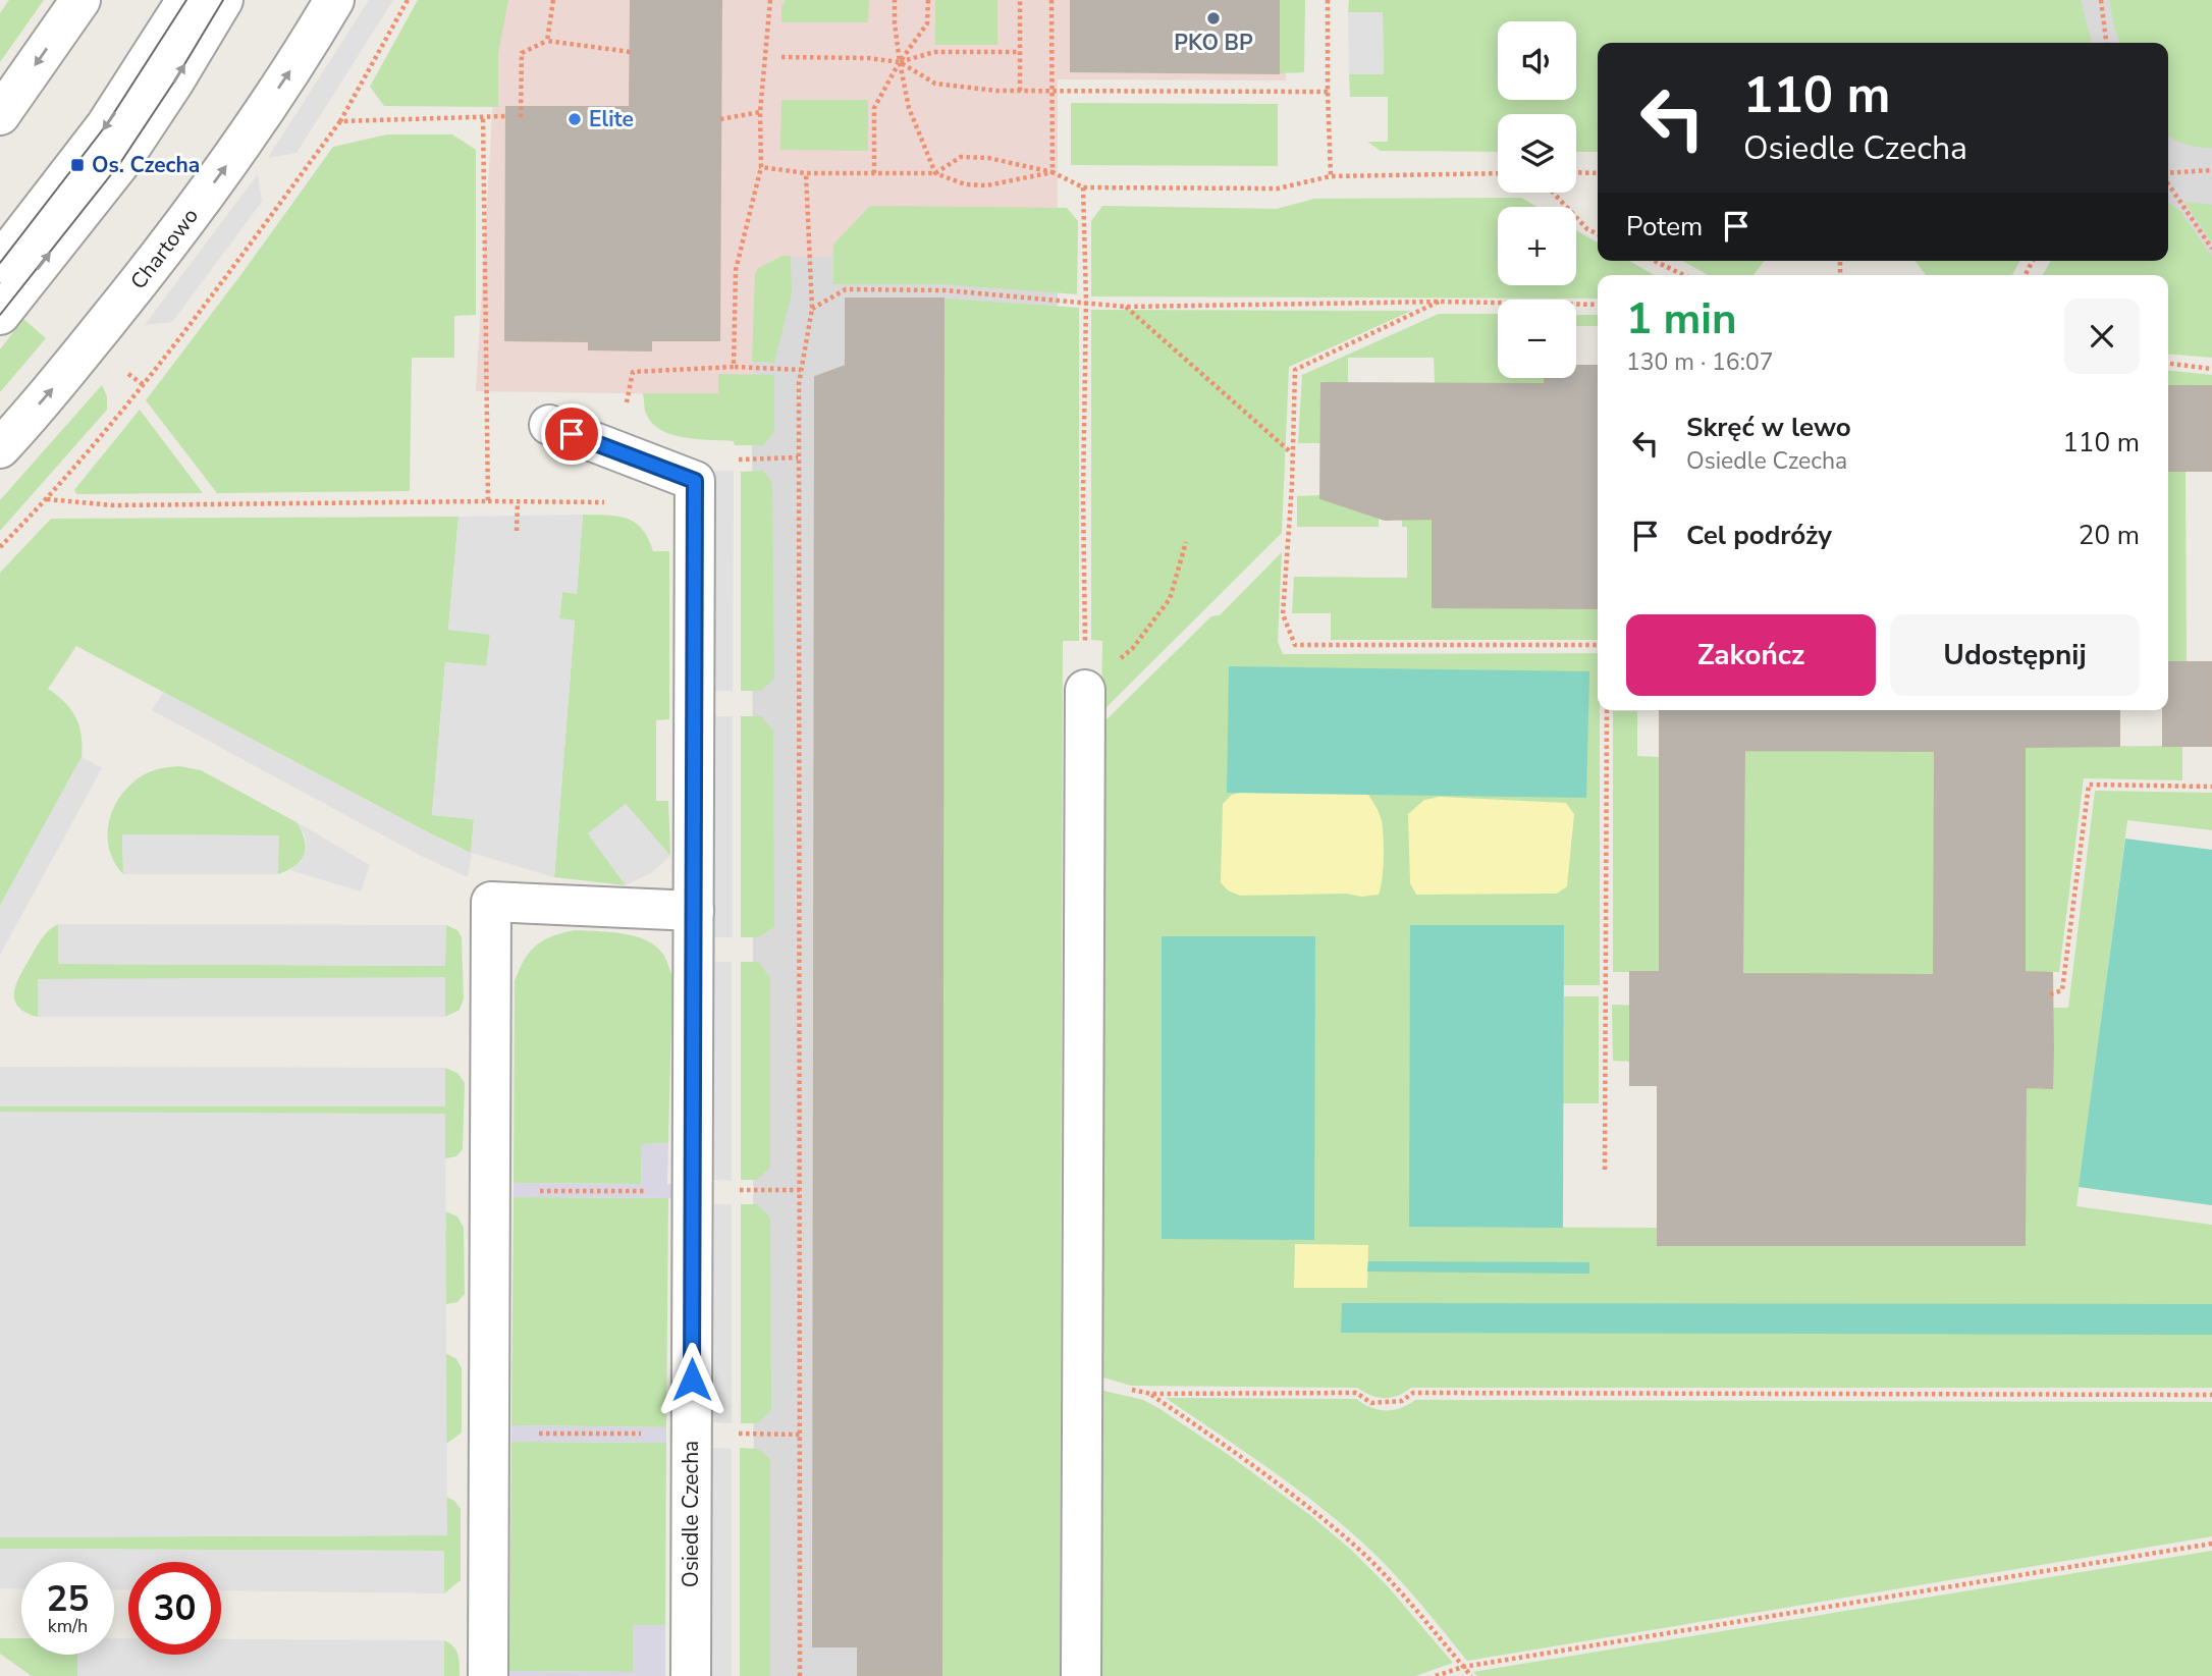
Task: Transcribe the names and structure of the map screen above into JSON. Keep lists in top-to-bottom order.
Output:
{
  "streets": {
    "street": ["Chartowo", "Osiedle Czecha"]
  },
  "places": {
    "other": ["PKO BP", "Elite"],
    "transit": ["Os. Czecha"]
  },
  "page": {
    "map_buttons": ["+", "−"],
    "turn": ["110 m", "Osiedle Czecha"],
    "then": "Potem",
    "heading": ["1 min", "130 m · 16:07"],
    "list": [
      {
        "name": "Skręć w lewo",
        "note": "Osiedle Czecha",
        "value": "110 m"
      },
      {
        "name": "Cel podróży",
        "value": "20 m"
      }
    ],
    "buttons": ["Zakończ", "Udostępnij"],
    "speed": "25 km/h",
    "limit": "30"
  }
}
